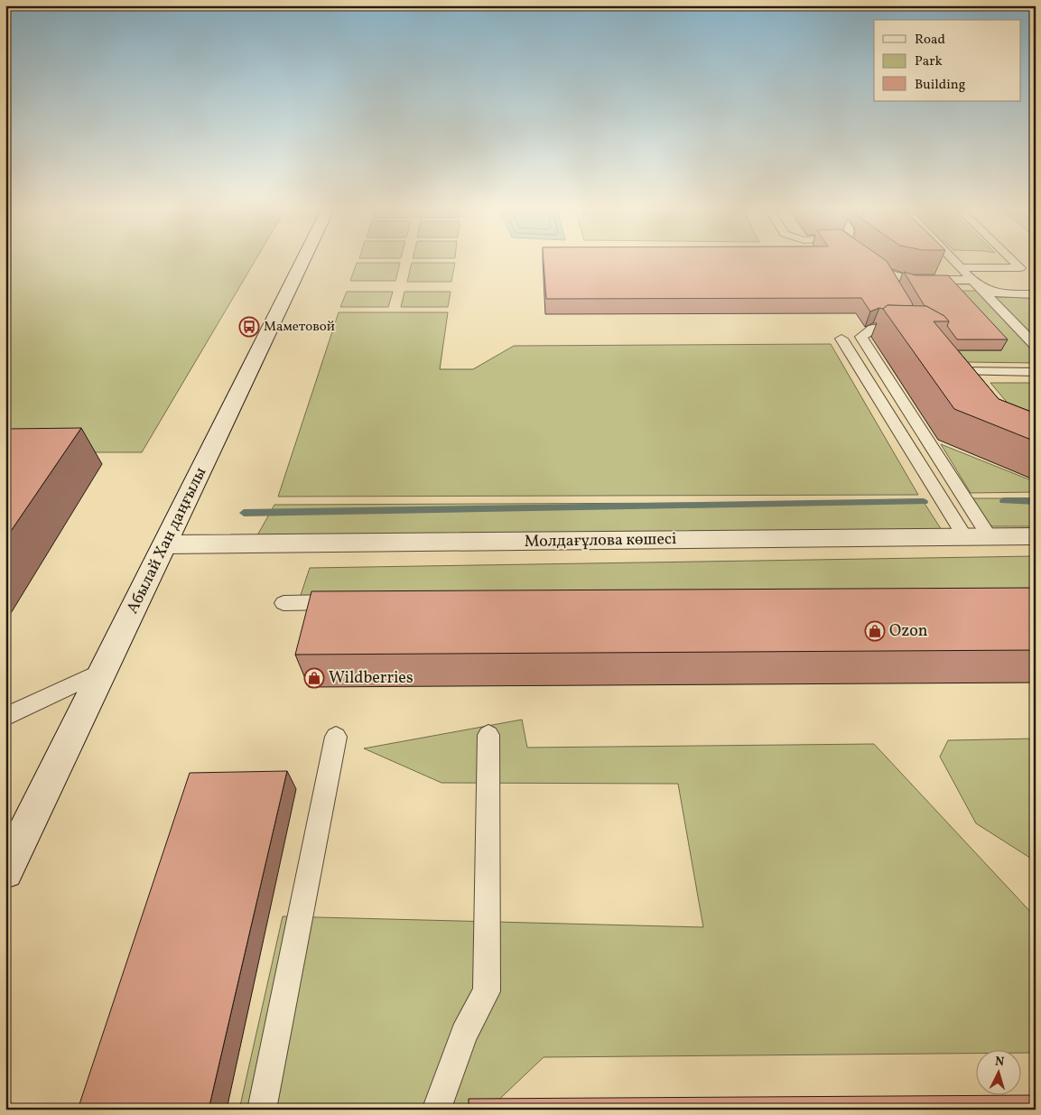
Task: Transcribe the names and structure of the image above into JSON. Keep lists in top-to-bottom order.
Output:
{
  "streets": {
    "street": ["Абылай Хан даңғылы", "Молдағұлова көшесі"]
  },
  "crossings": [
    ["Абылай Хан даңғылы", "Молдағұлова көшесі"]
  ],
  "places": {
    "bus stop": ["Маметовой"],
    "shop": ["Ozon", "Wildberries"]
  },
  "legend": ["Road", "Park", "Building"],
  "north": "top"
}
